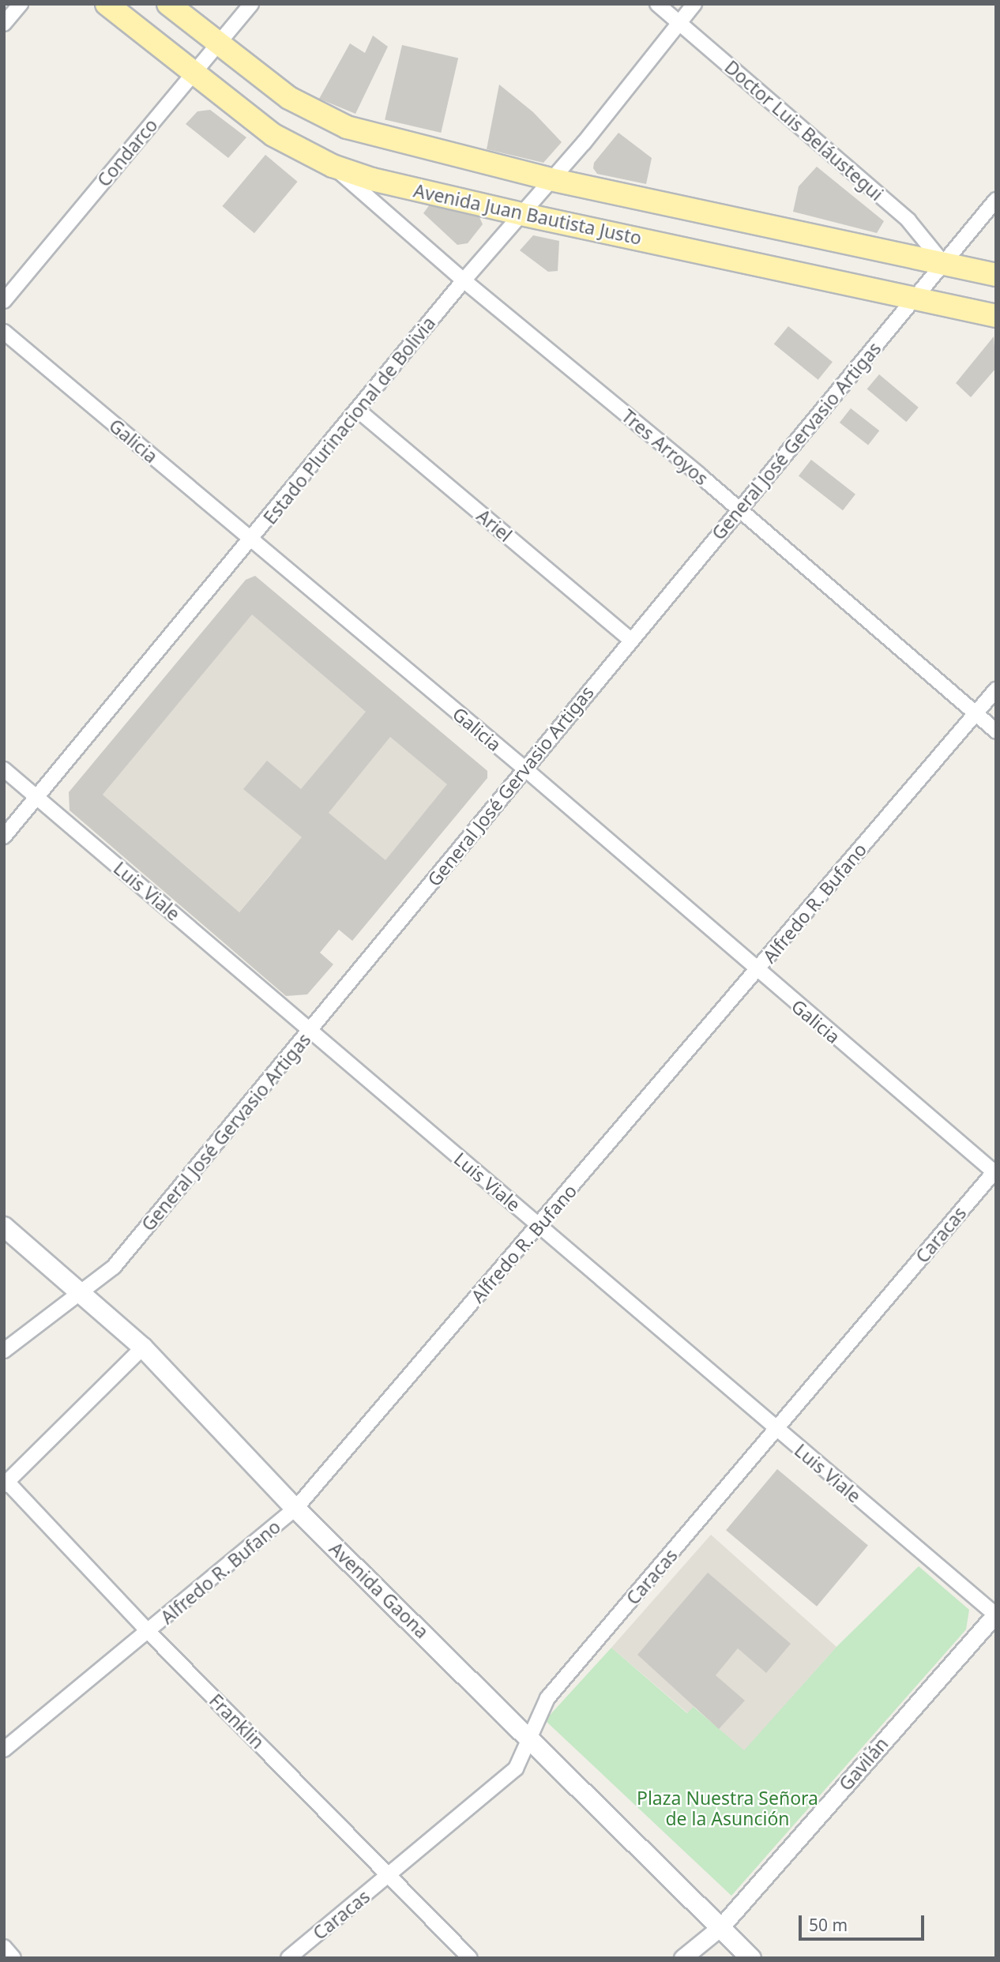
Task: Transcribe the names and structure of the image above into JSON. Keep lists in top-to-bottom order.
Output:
{
  "streets": {
    "main road": ["Avenida Juan Bautista Justo", "Avenida Gaona"],
    "street": [
      "Doctor Luis Beláustegui",
      "Condarco",
      "Estado Plurinacional de Bolivia",
      "Galicia",
      "General José Gervasio Artigas",
      "Tres Arroyos",
      "Ariel",
      "Luis Viale",
      "Alfredo R. Bufano",
      "Caracas",
      "Franklin",
      "Gavilán"
    ]
  },
  "crossings": [
    ["Doctor Luis Beláustegui", "Estado Plurinacional de Bolivia"],
    ["Doctor Luis Beláustegui", "General José Gervasio Artigas"],
    ["Condarco", "Avenida Juan Bautista Justo"],
    ["Avenida Juan Bautista Justo", "Estado Plurinacional de Bolivia"],
    ["Avenida Juan Bautista Justo", "General José Gervasio Artigas"],
    ["Avenida Juan Bautista Justo", "Tres Arroyos"],
    ["Estado Plurinacional de Bolivia", "Galicia"],
    ["Estado Plurinacional de Bolivia", "Tres Arroyos"],
    ["Estado Plurinacional de Bolivia", "Ariel"],
    ["Estado Plurinacional de Bolivia", "Luis Viale"],
    ["Galicia", "General José Gervasio Artigas"],
    ["Galicia", "Alfredo R. Bufano"],
    ["Galicia", "Caracas"],
    ["General José Gervasio Artigas", "Tres Arroyos"],
    ["General José Gervasio Artigas", "Ariel"],
    ["General José Gervasio Artigas", "Luis Viale"],
    ["General José Gervasio Artigas", "Avenida Gaona"],
    ["Tres Arroyos", "Alfredo R. Bufano"],
    ["Luis Viale", "Alfredo R. Bufano"],
    ["Luis Viale", "Caracas"],
    ["Luis Viale", "Gavilán"],
    ["Alfredo R. Bufano", "Avenida Gaona"],
    ["Alfredo R. Bufano", "Franklin"],
    ["Caracas", "Avenida Gaona"],
    ["Caracas", "Franklin"],
    ["Avenida Gaona", "Gavilán"]
  ],
  "parks": ["Plaza Nuestra Señora de la Asunción"],
  "scale_bar": "50 m"
}
